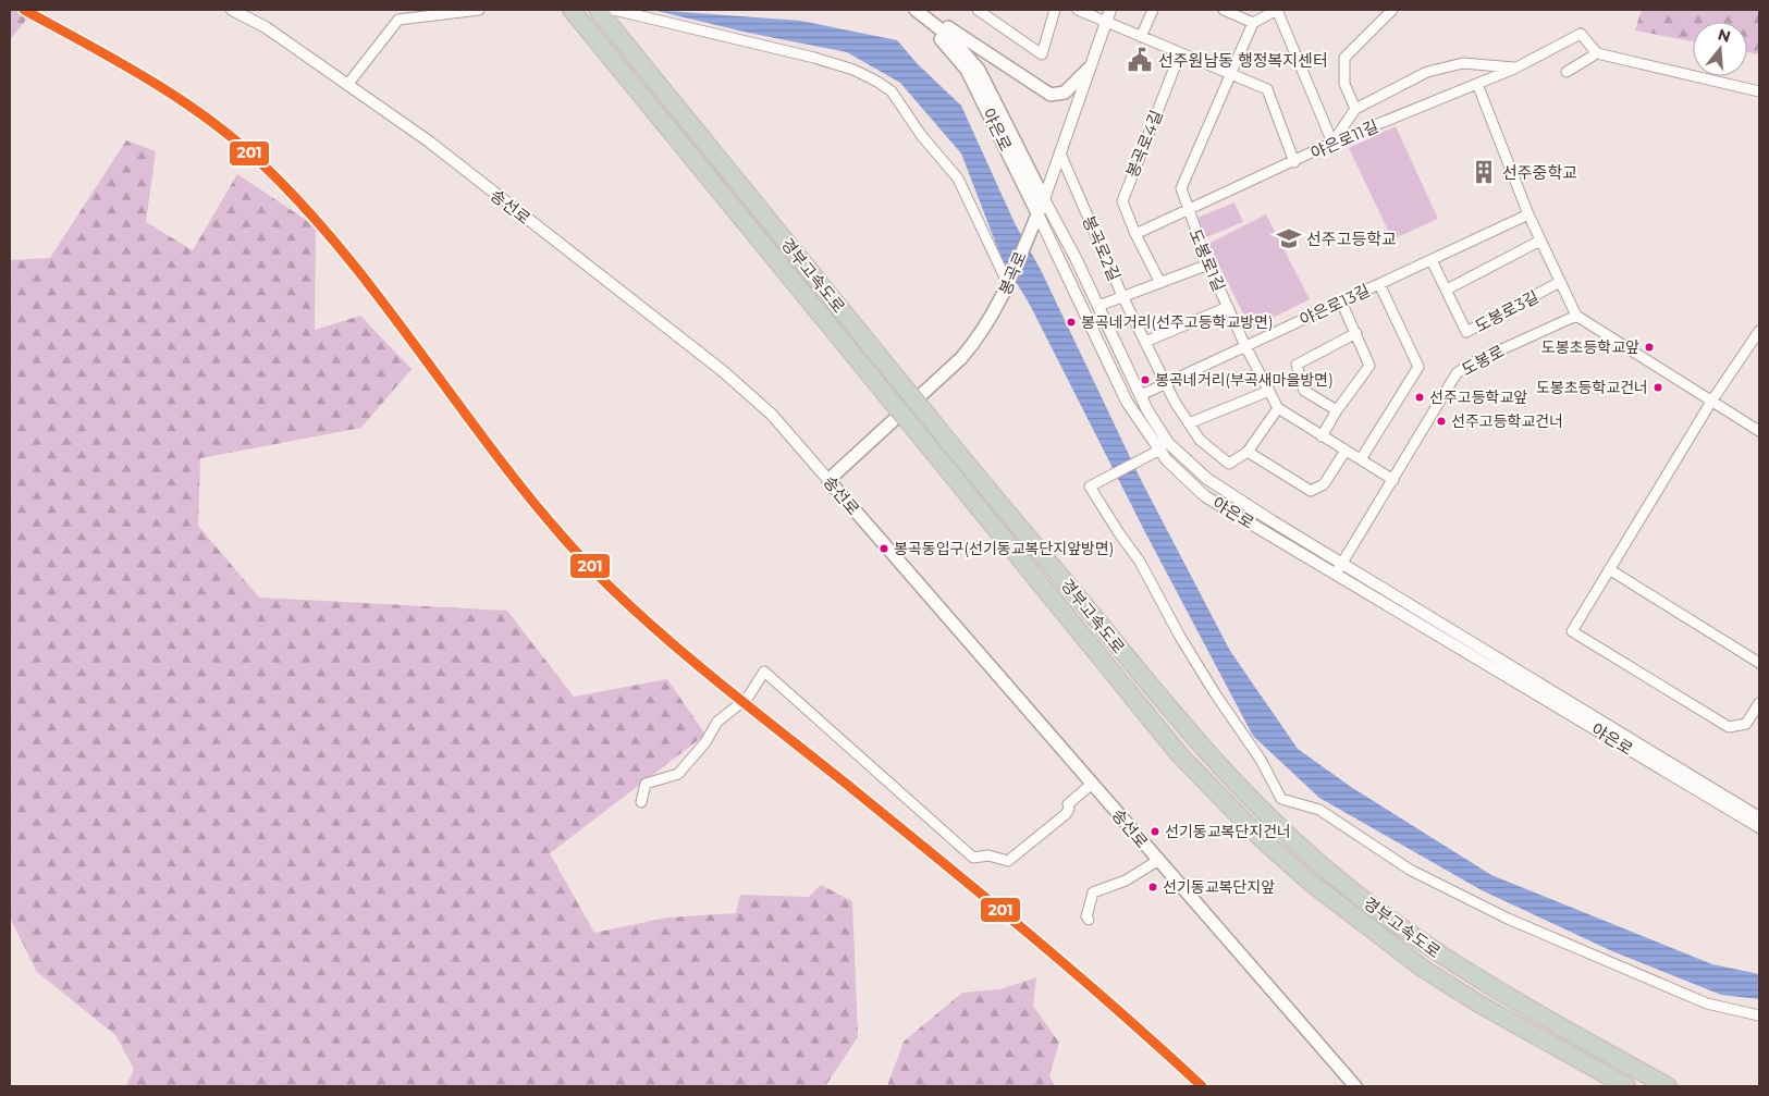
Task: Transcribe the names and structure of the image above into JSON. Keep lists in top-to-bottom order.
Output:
{
  "streets": {
    "highway": ["경부고속도로"],
    "main road": ["야은로", "송선로", "봉곡로"],
    "street": [
      "야은로11길",
      "봉곡로4길",
      "봉곡로2길",
      "도봉로1길",
      "야은로13길",
      "도봉로3길",
      "도봉로"
    ]
  },
  "crossings": [
    ["야은로", "봉곡로"],
    ["야은로", "야은로13길"],
    ["야은로", "도봉로"],
    ["야은로11길", "봉곡로4길"],
    ["야은로11길", "도봉로1길"],
    ["송선로", "봉곡로"],
    ["봉곡로2길", "봉곡로"],
    ["봉곡로2길", "야은로13길"],
    ["도봉로1길", "야은로13길"],
    ["도봉로1길", "도봉로"],
    ["야은로13길", "도봉로3길"]
  ],
  "places": {
    "public building": ["선주원남동 행정복지센터"],
    "building": ["선주중학교"],
    "school or university": ["선주고등학교"],
    "other": [
      "봉곡네거리(선주고등학교방면)",
      "도봉초등학교앞",
      "봉곡네거리(부곡새마을방면)",
      "도봉초등학교건너",
      "선주고등학교앞",
      "선주고등학교건너",
      "봉곡동입구(선기동교복단지앞방면)",
      "선기동교복단지건너",
      "선기동교복단지앞"
    ]
  },
  "lines": ["transit line 201"],
  "north": "top"
}
